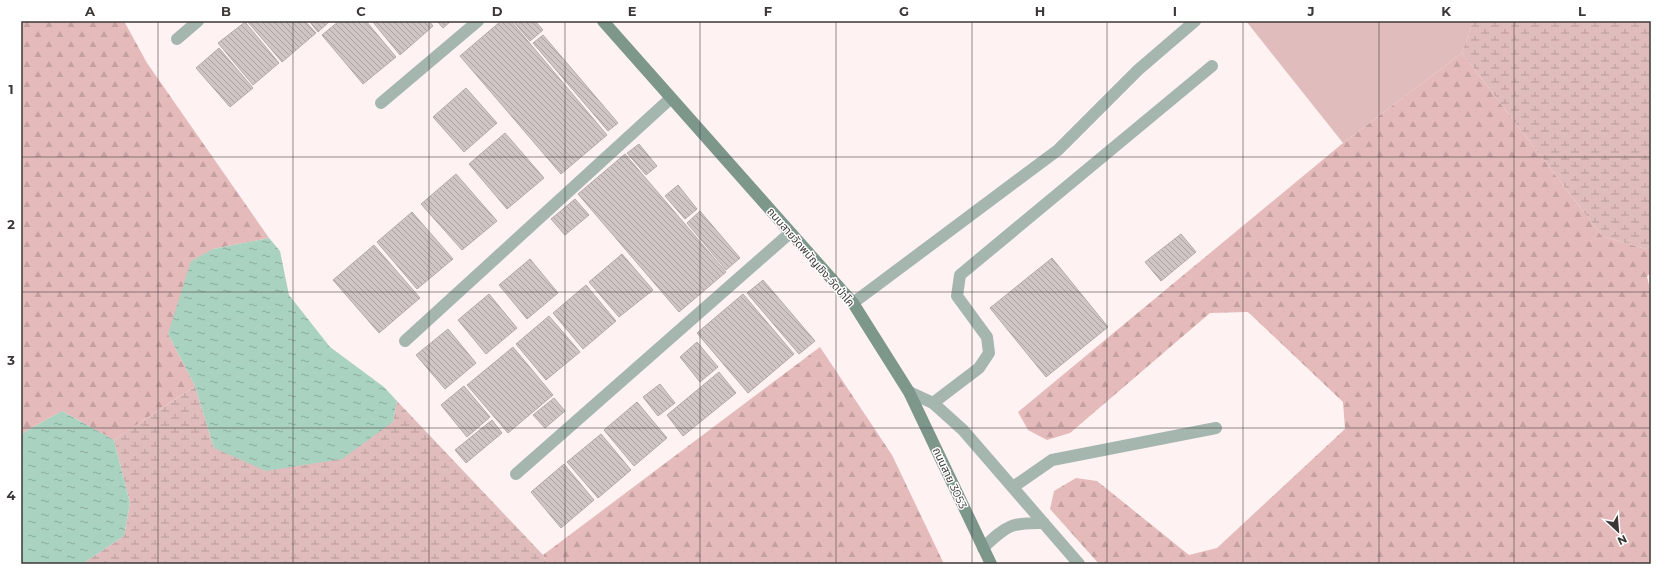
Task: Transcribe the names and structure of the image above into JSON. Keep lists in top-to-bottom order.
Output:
{
  "streets": {
    "main road": ["ถนนสายวัดพนัญเชิง-วัดป่าโค", "ถนนสาย 3053"]
  },
  "crossings": [
    ["ถนนสายวัดพนัญเชิง-วัดป่าโค", "ถนนสาย 3053"]
  ],
  "north": "bottom right",
  "grid": {
    "columns": [
      "A",
      "B",
      "C",
      "D",
      "E",
      "F",
      "G",
      "H",
      "I",
      "J",
      "K",
      "L"
    ],
    "rows": [
      "1",
      "2",
      "3",
      "4"
    ]
  }
}
